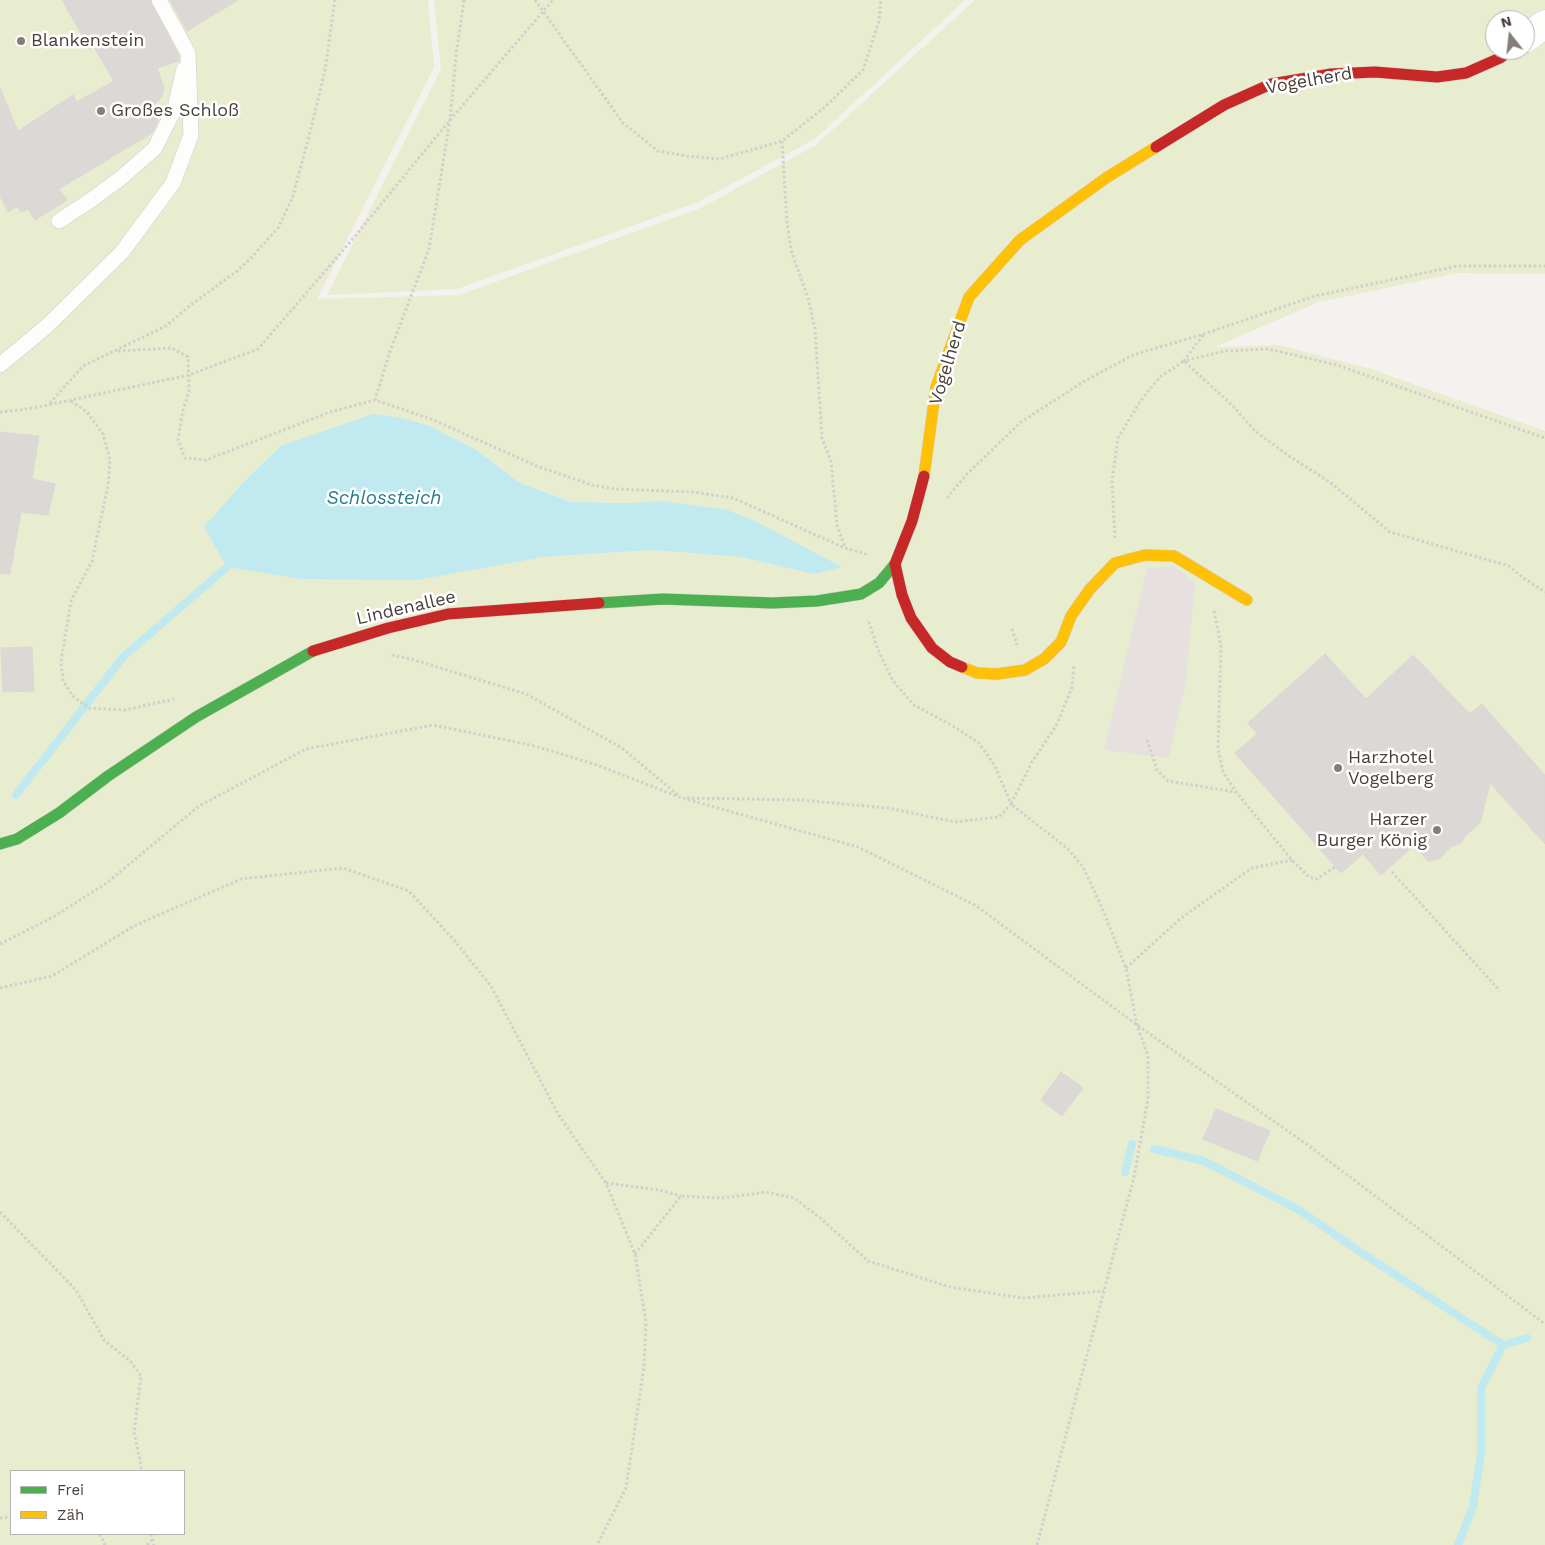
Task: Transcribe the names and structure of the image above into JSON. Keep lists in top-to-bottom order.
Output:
{
  "streets": {
    "street": ["Vogelherd", "Lindenallee"]
  },
  "crossings": [
    ["Vogelherd", "Lindenallee"]
  ],
  "water": ["Schlossteich"],
  "places": [
    "Blankenstein",
    "Großes Schloß",
    "Harzhotel Vogelberg",
    "Harzer Burger König"
  ],
  "legend": ["Frei", "Zäh"],
  "north": "top"
}
